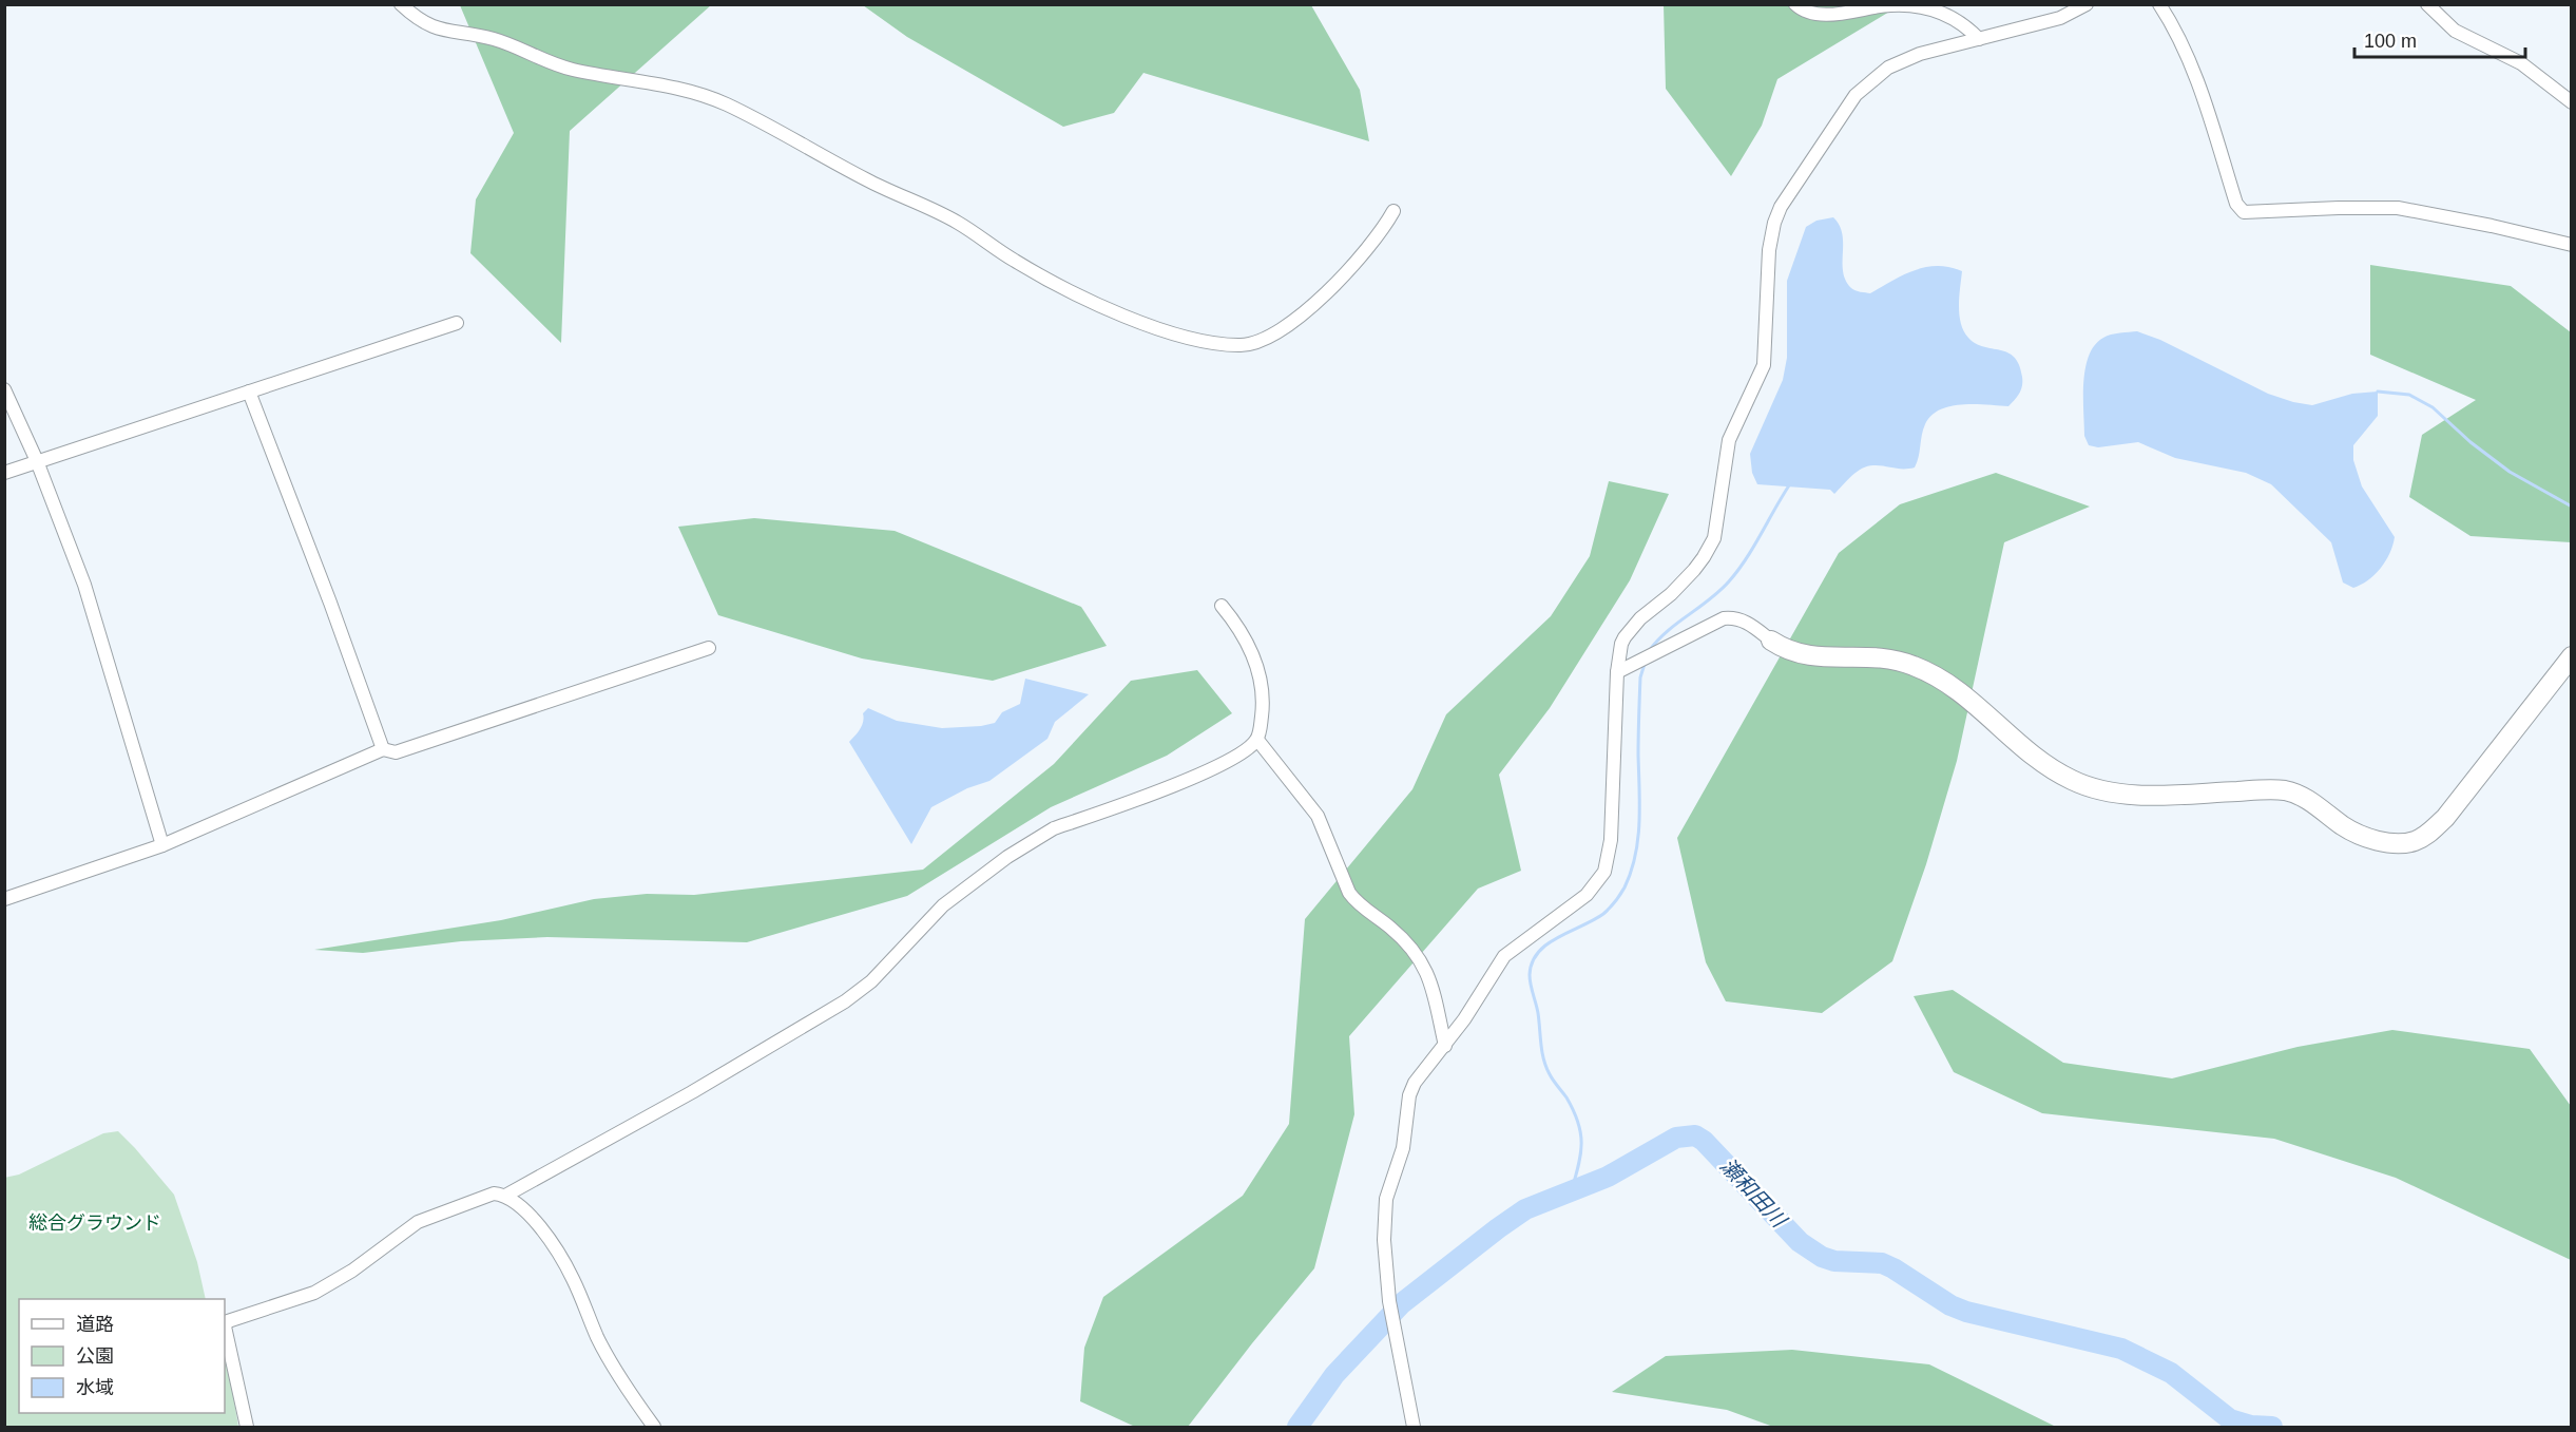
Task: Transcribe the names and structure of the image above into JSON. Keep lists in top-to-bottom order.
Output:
{
  "water": ["瀬和田川"],
  "parks": ["総合グラウンド"],
  "legend": ["道路", "公園", "水域"],
  "scale_bar": "100 m"
}
